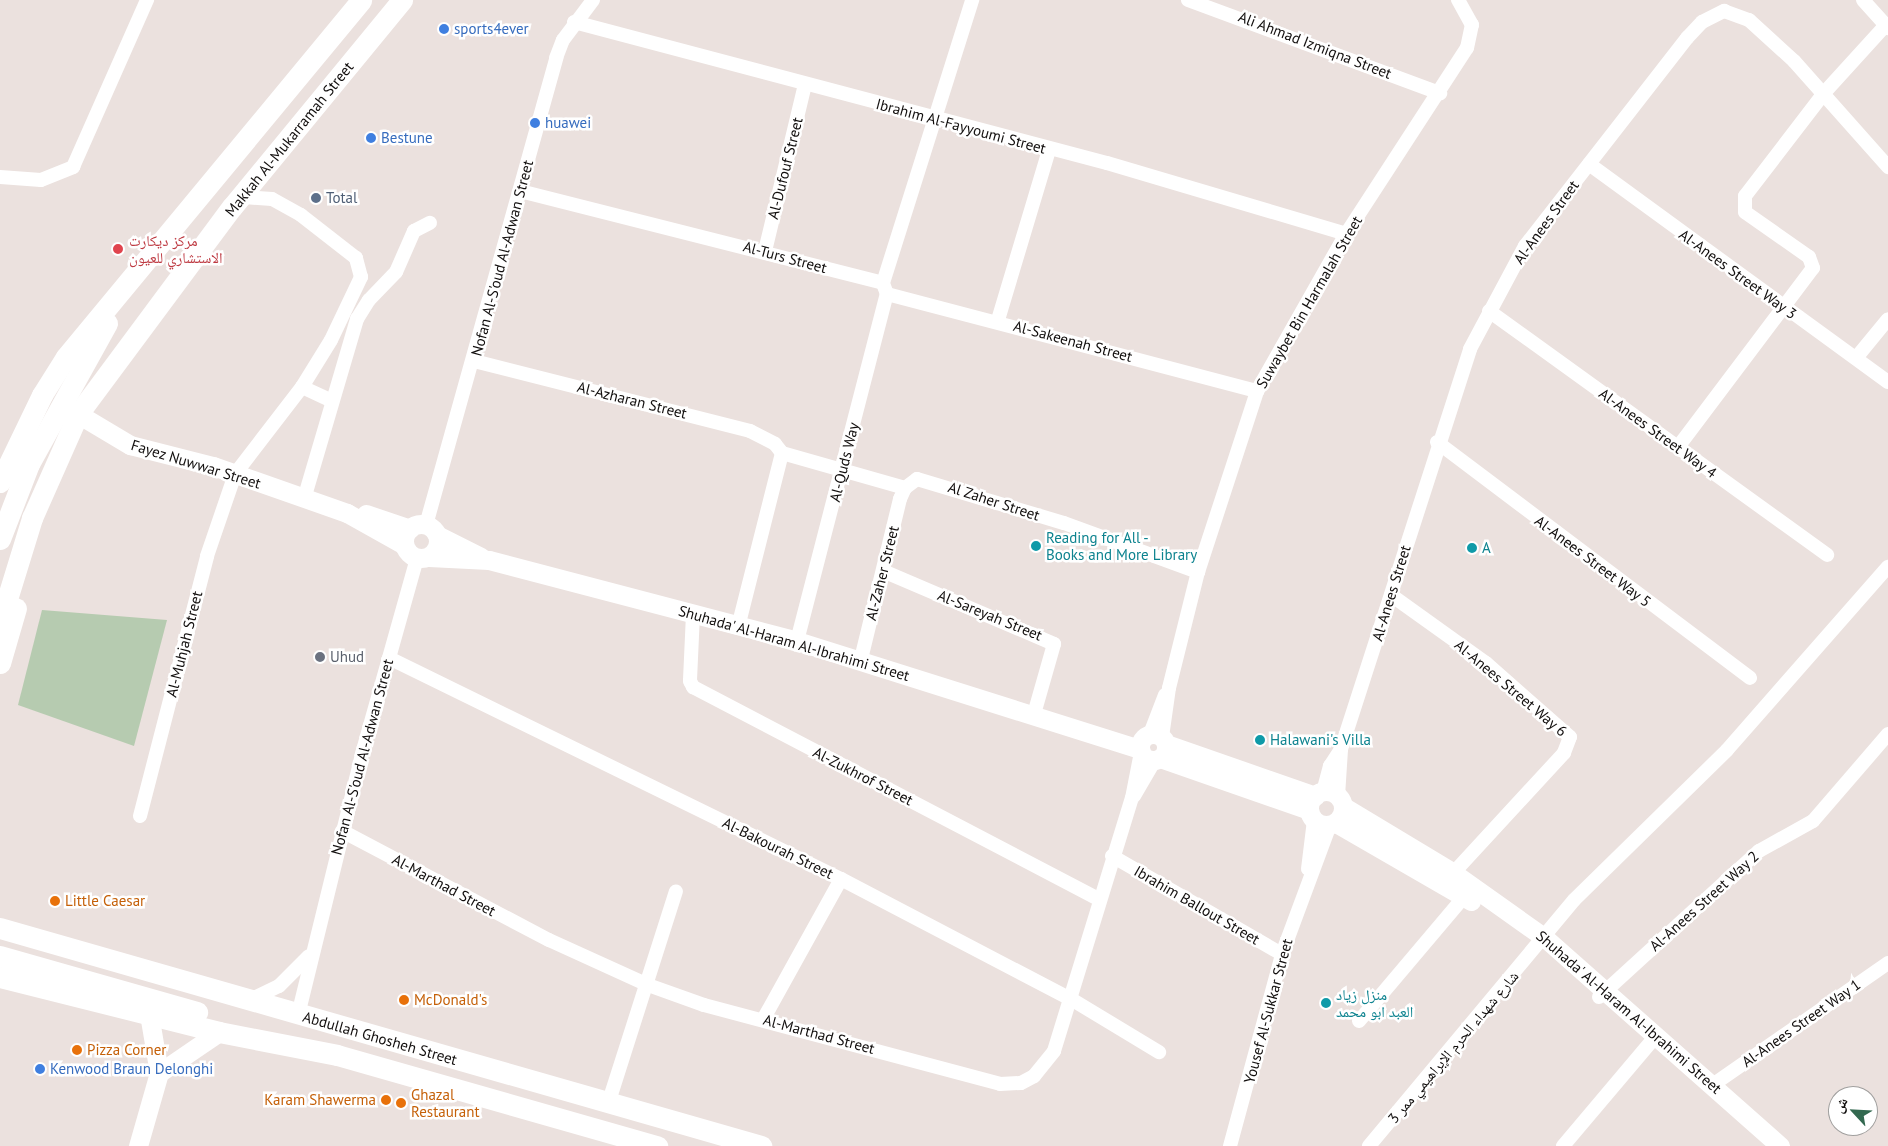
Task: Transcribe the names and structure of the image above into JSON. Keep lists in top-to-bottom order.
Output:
{
  "streets": {
    "main road": ["Makkah Al-Mukarramah Street", "Abdullah Ghosheh Street"],
    "street": [
      "Ali Ahmad Izmiqna Street",
      "Ibrahim Al-Fayyoumi Street",
      "Al-Dufouf Street",
      "Al-Anees Street",
      "Al-Turs Street",
      "Nofan Al-S'oud Al-Adwan Street",
      "Al-Anees Street Way 3",
      "Suwaybet Bin Harmalah Street",
      "Al-Sakeenah Street",
      "Al-Azharan Street",
      "Al-Anees Street Way 4",
      "Al-Quds Way",
      "Fayez Nuwwar Street",
      "Al Zaher Street",
      "Al-Anees Street Way 5",
      "Al-Zaher Street",
      "Al-Sareyah Street",
      "Shuhada' Al-Haram Al-Ibrahimi Street",
      "Al-Muhjah Street",
      "Al-Anees Street Way 6",
      "Al-Zukhrof Street",
      "Al-Bakourah Street",
      "Al-Marthad Street",
      "Al-Anees Street Way 2",
      "Ibrahim Ballout Street",
      "Yousef Al-Sukkar Street",
      "Al-Anees Street Way 1",
      "شارع شهداء الحرم الإبراهيمي ممر 3"
    ]
  },
  "crossings": [
    ["Ali Ahmad Izmiqna Street", "Suwaybet Bin Harmalah Street"],
    ["Ibrahim Al-Fayyoumi Street", "Al-Dufouf Street"],
    ["Ibrahim Al-Fayyoumi Street", "Nofan Al-S'oud Al-Adwan Street"],
    ["Ibrahim Al-Fayyoumi Street", "Suwaybet Bin Harmalah Street"],
    ["Makkah Al-Mukarramah Street", "Fayez Nuwwar Street"],
    ["Makkah Al-Mukarramah Street", "Al-Muhjah Street"],
    ["Al-Dufouf Street", "Al-Turs Street"],
    ["Al-Anees Street", "Al-Anees Street Way 3"],
    ["Al-Anees Street", "Al-Anees Street Way 4"],
    ["Al-Anees Street", "Al-Anees Street Way 5"],
    ["Al-Anees Street", "Shuhada' Al-Haram Al-Ibrahimi Street"],
    ["Al-Anees Street", "Al-Anees Street Way 6"],
    ["Al-Anees Street", "Yousef Al-Sukkar Street"],
    ["Al-Turs Street", "Nofan Al-S'oud Al-Adwan Street"],
    ["Al-Turs Street", "Al-Sakeenah Street"],
    ["Al-Turs Street", "Al-Quds Way"],
    ["Nofan Al-S'oud Al-Adwan Street", "Al-Azharan Street"],
    ["Nofan Al-S'oud Al-Adwan Street", "Fayez Nuwwar Street"],
    ["Nofan Al-S'oud Al-Adwan Street", "Shuhada' Al-Haram Al-Ibrahimi Street"],
    ["Nofan Al-S'oud Al-Adwan Street", "Al-Bakourah Street"],
    ["Nofan Al-S'oud Al-Adwan Street", "Al-Marthad Street"],
    ["Nofan Al-S'oud Al-Adwan Street", "Abdullah Ghosheh Street"],
    ["Suwaybet Bin Harmalah Street", "Al-Sakeenah Street"],
    ["Suwaybet Bin Harmalah Street", "Al Zaher Street"],
    ["Suwaybet Bin Harmalah Street", "Shuhada' Al-Haram Al-Ibrahimi Street"],
    ["Suwaybet Bin Harmalah Street", "Al-Marthad Street"],
    ["Al-Sakeenah Street", "Al-Quds Way"],
    ["Al-Azharan Street", "Al-Quds Way"],
    ["Al-Azharan Street", "Al Zaher Street"],
    ["Al-Azharan Street", "Al-Zaher Street"],
    ["Al-Quds Way", "Shuhada' Al-Haram Al-Ibrahimi Street"],
    ["Fayez Nuwwar Street", "Shuhada' Al-Haram Al-Ibrahimi Street"],
    ["Fayez Nuwwar Street", "Al-Muhjah Street"],
    ["Al Zaher Street", "Al-Zaher Street"],
    ["Al-Zaher Street", "Al-Sareyah Street"],
    ["Al-Zaher Street", "Shuhada' Al-Haram Al-Ibrahimi Street"],
    ["Al-Sareyah Street", "Shuhada' Al-Haram Al-Ibrahimi Street"],
    ["Shuhada' Al-Haram Al-Ibrahimi Street", "Al-Anees Street Way 6"],
    ["Shuhada' Al-Haram Al-Ibrahimi Street", "Al-Zukhrof Street"],
    ["Shuhada' Al-Haram Al-Ibrahimi Street", "Al-Marthad Street"],
    ["Shuhada' Al-Haram Al-Ibrahimi Street", "Al-Anees Street Way 2"],
    ["Shuhada' Al-Haram Al-Ibrahimi Street", "Yousef Al-Sukkar Street"],
    ["Shuhada' Al-Haram Al-Ibrahimi Street", "Al-Anees Street Way 1"],
    ["Shuhada' Al-Haram Al-Ibrahimi Street", "شارع شهداء الحرم الإبراهيمي ممر 3"],
    ["Al-Zukhrof Street", "Al-Marthad Street"],
    ["Al-Bakourah Street", "Al-Marthad Street"],
    ["Al-Marthad Street", "Ibrahim Ballout Street"],
    ["Ibrahim Ballout Street", "Yousef Al-Sukkar Street"]
  ],
  "places": [
    "sports4ever",
    "huawei",
    "Bestune",
    "Total",
    "مركز ديكارت الاستشاري للعيون",
    "Reading for All - Books and More Library",
    "A",
    "Uhud",
    "Halawani's Villa",
    "Little Caesar",
    "McDonald's",
    "منزل زياد العبد ابو محمد",
    "Pizza Corner",
    "Kenwood Braun Delonghi",
    "Karam Shawerma",
    "Ghazal Restaurant"
  ],
  "north": "top left"
}
